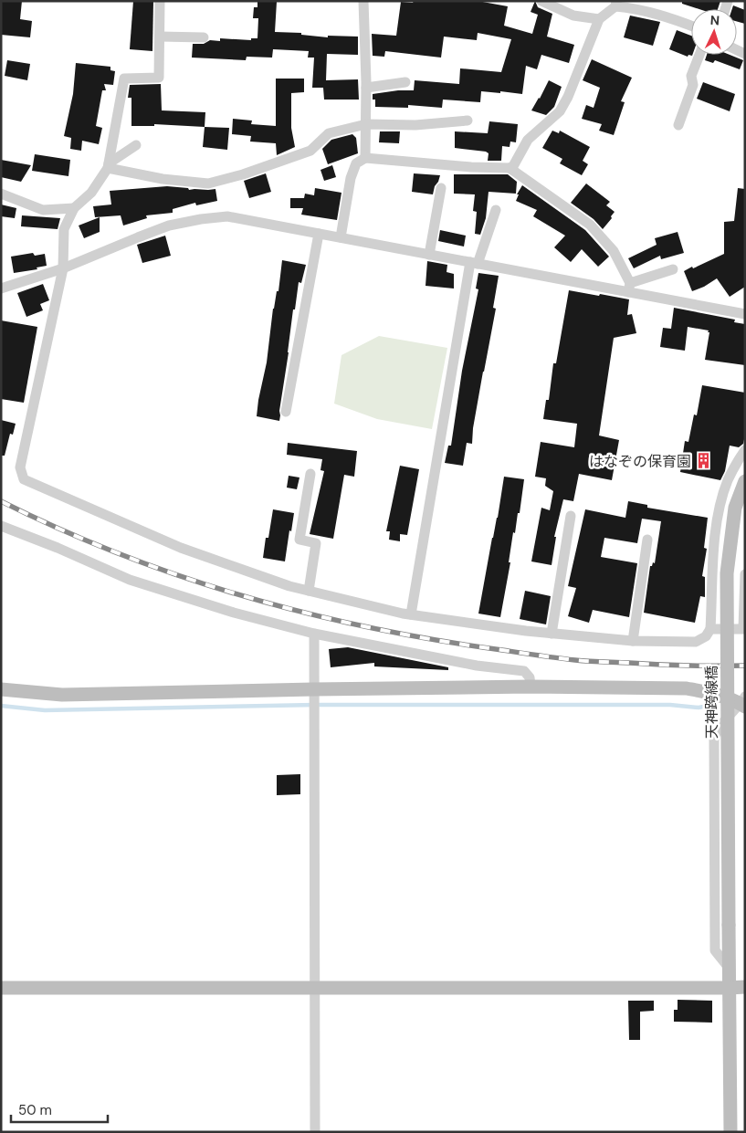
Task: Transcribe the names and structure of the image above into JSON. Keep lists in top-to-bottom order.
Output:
{
  "streets": {
    "street": ["天神跨線橋"]
  },
  "places": {
    "building": ["はなぞの保育園"]
  },
  "scale_bar": "50 m",
  "north": "top"
}
